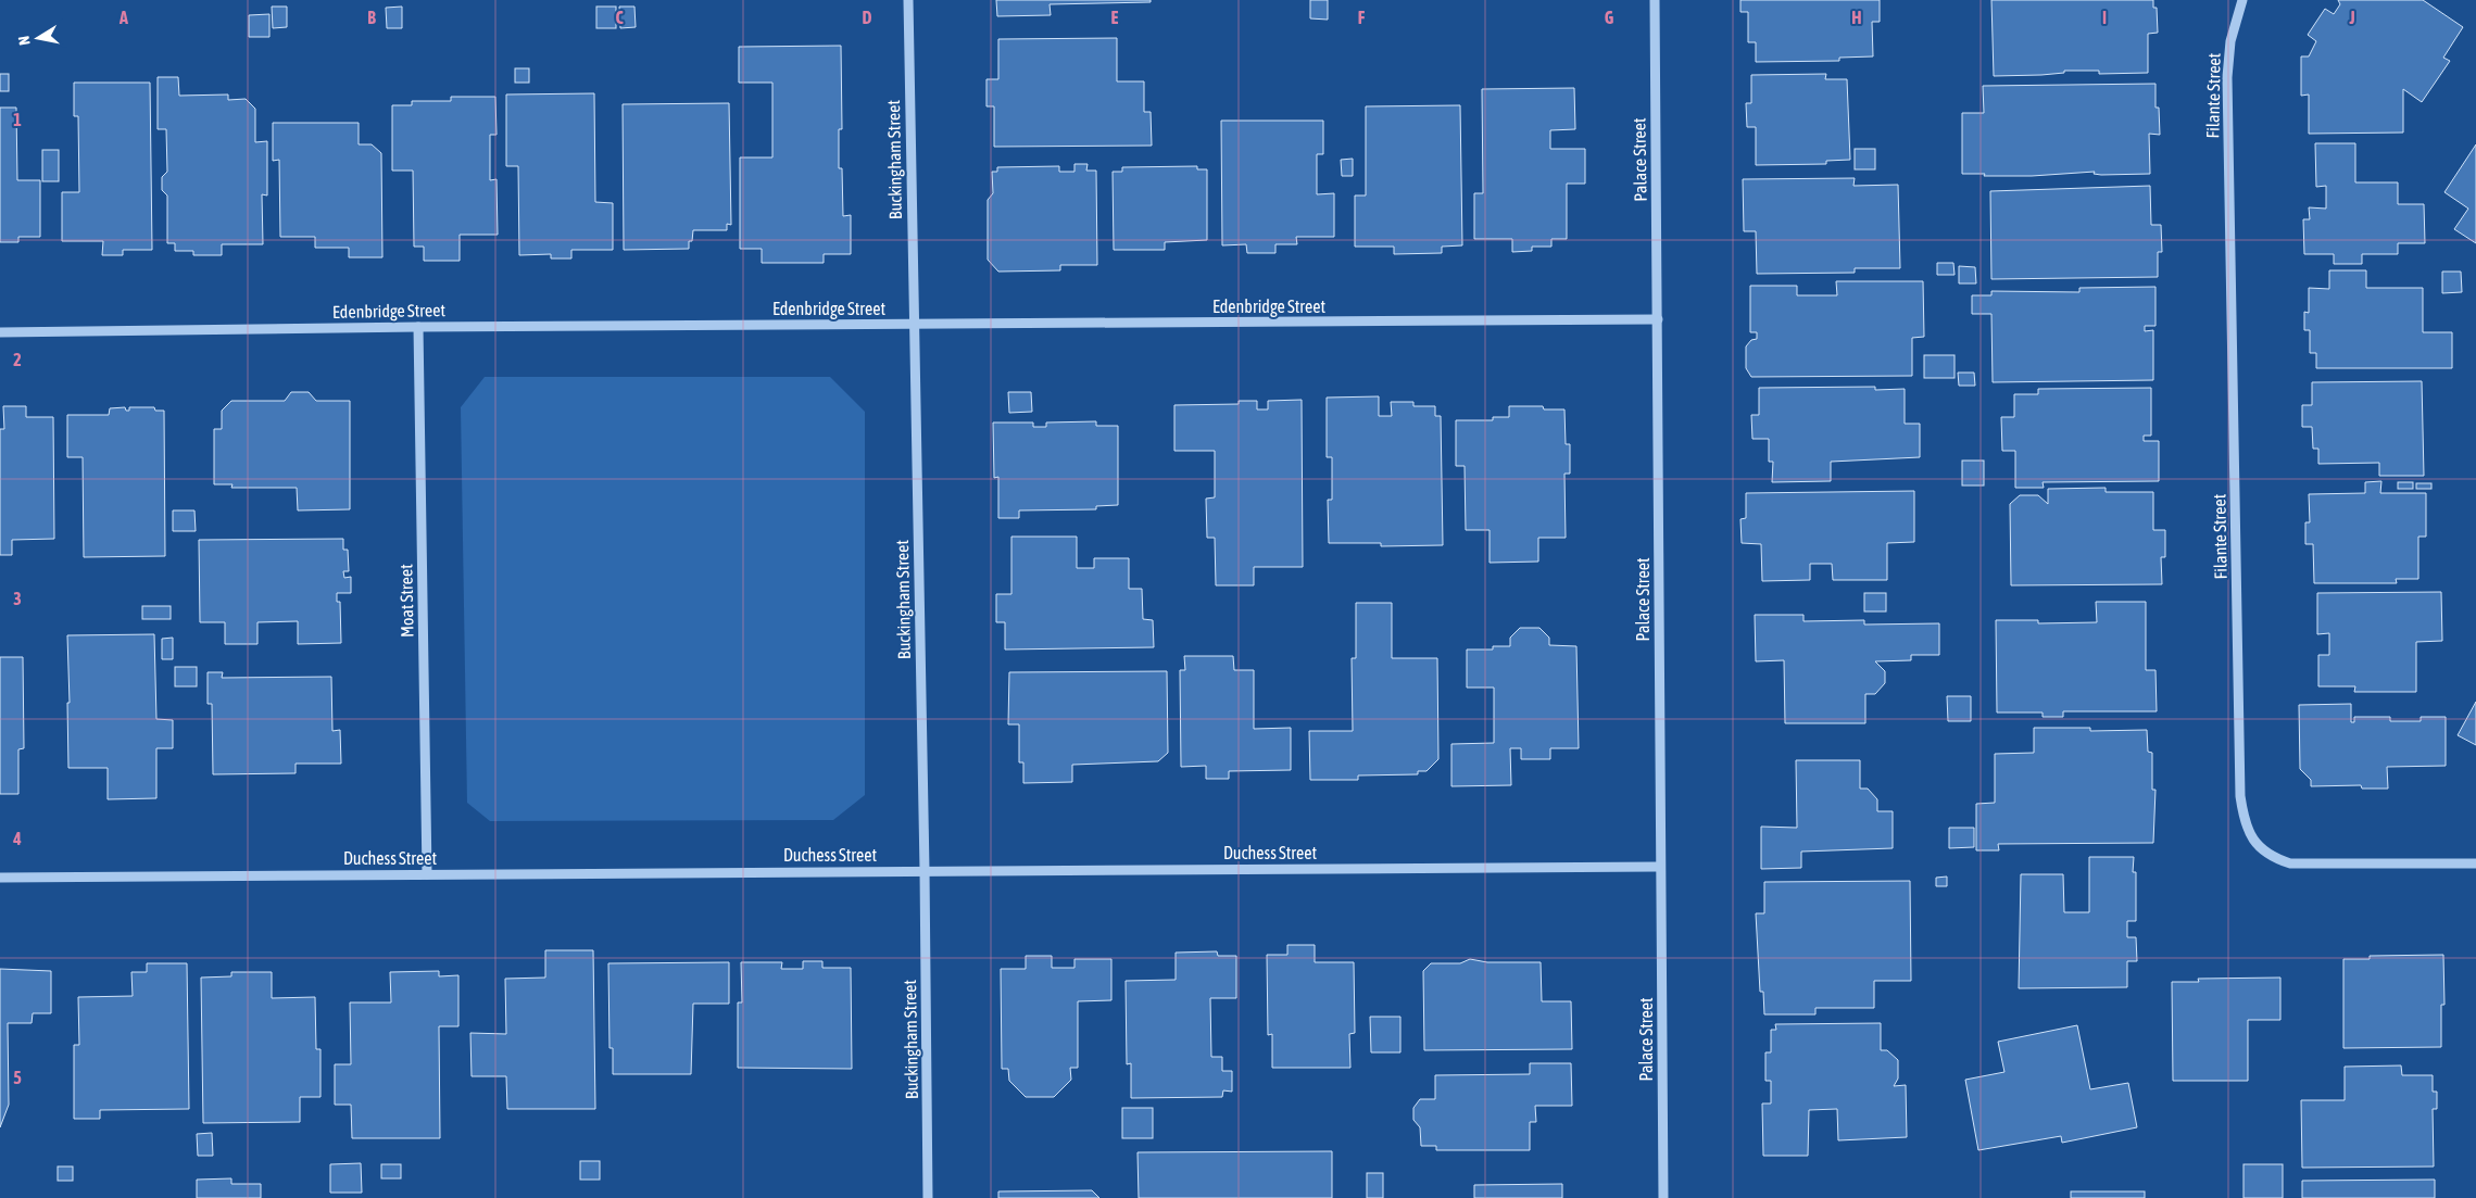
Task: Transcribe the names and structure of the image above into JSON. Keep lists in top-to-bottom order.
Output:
{
  "streets": {
    "street": [
      "Filante Street",
      "Buckingham Street",
      "Palace Street",
      "Edenbridge Street",
      "Moat Street",
      "Duchess Street"
    ]
  },
  "crossings": [
    ["Buckingham Street", "Edenbridge Street"],
    ["Buckingham Street", "Duchess Street"],
    ["Palace Street", "Edenbridge Street"],
    ["Palace Street", "Duchess Street"],
    ["Edenbridge Street", "Moat Street"],
    ["Moat Street", "Duchess Street"]
  ],
  "north": "left",
  "grid": {
    "columns": [
      "A",
      "B",
      "C",
      "D",
      "E",
      "F",
      "G",
      "H",
      "I",
      "J"
    ],
    "rows": [
      "1",
      "2",
      "3",
      "4",
      "5"
    ]
  }
}
